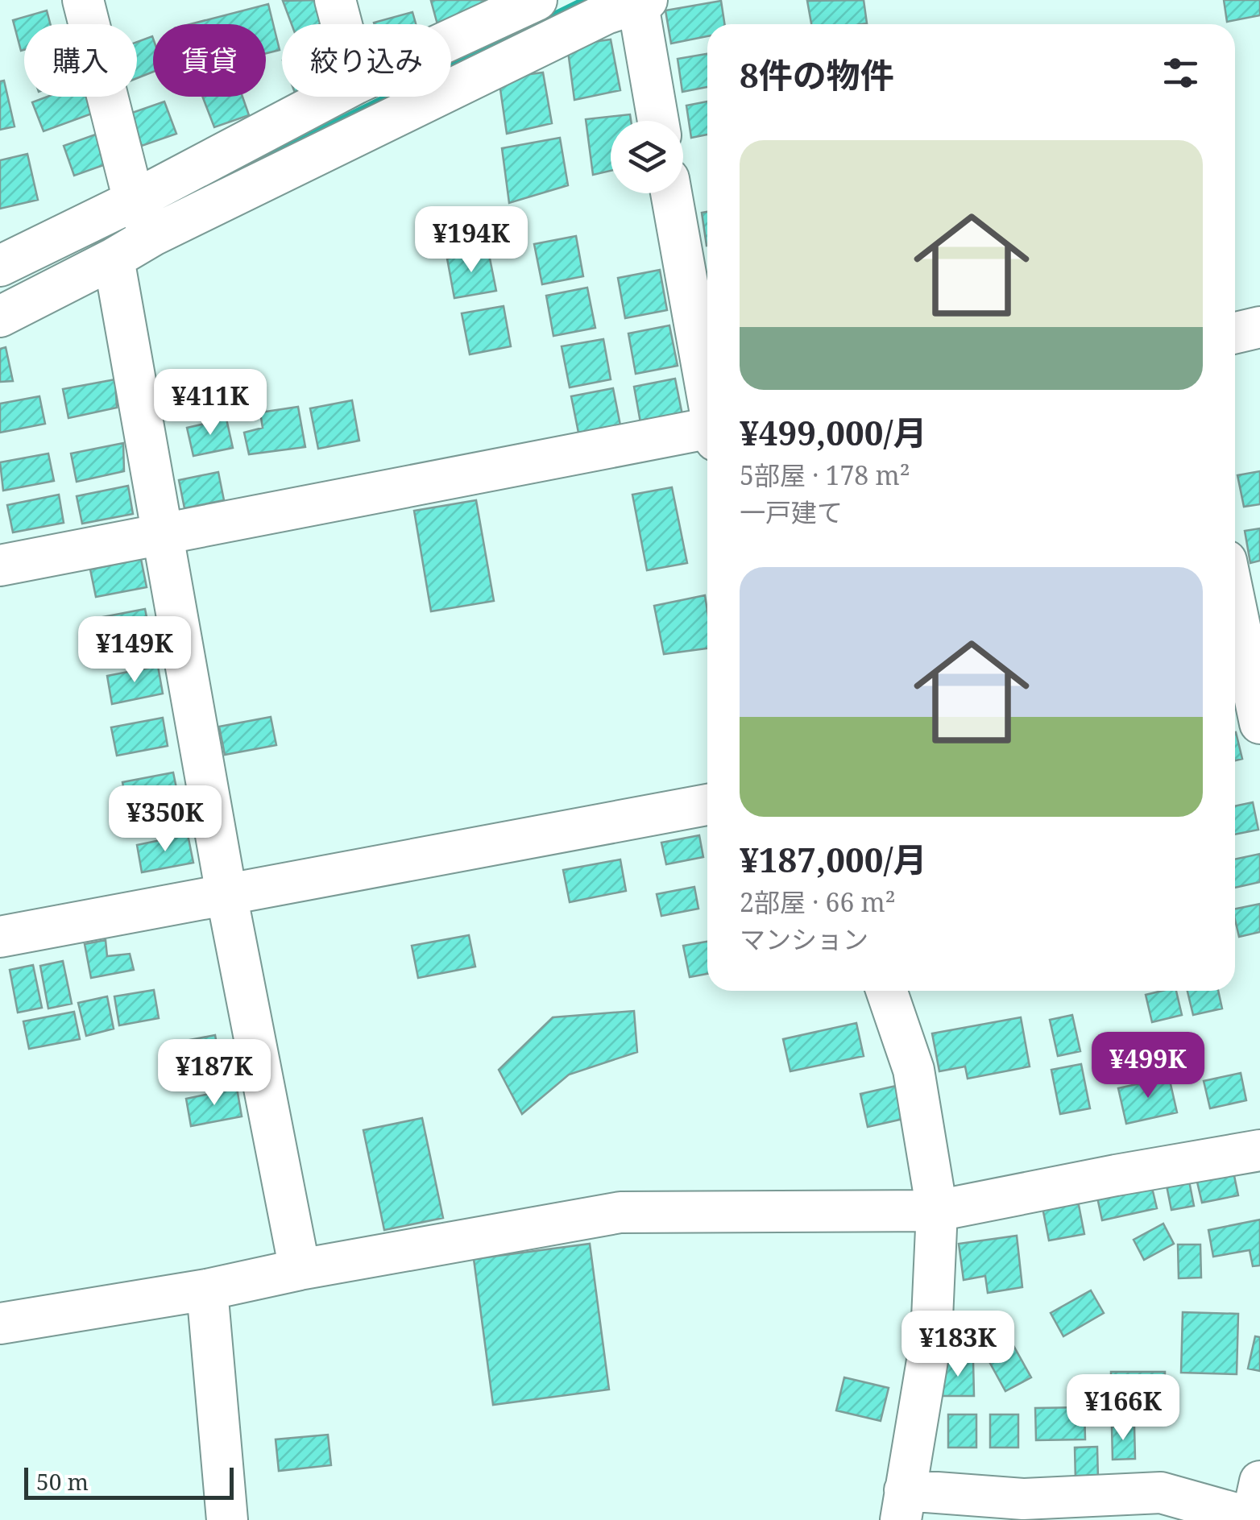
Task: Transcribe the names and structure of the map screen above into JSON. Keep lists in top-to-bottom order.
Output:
{
  "scale_bar": "50 m",
  "page": {
    "chip": ["購入", "賃貸", "絞り込み"],
    "heading": "8件の物件",
    "list": [
      {
        "name": "¥499,000/月",
        "note": "5部屋 · 178 m² · 一戸建て"
      },
      {
        "name": "¥187,000/月",
        "note": "2部屋 · 66 m² · マンション"
      }
    ],
    "price": [
      "¥194K",
      "¥411K",
      "¥149K",
      "¥350K",
      "¥499K",
      "¥187K",
      "¥183K",
      "¥166K"
    ],
    "scale": "50 m"
  }
}
